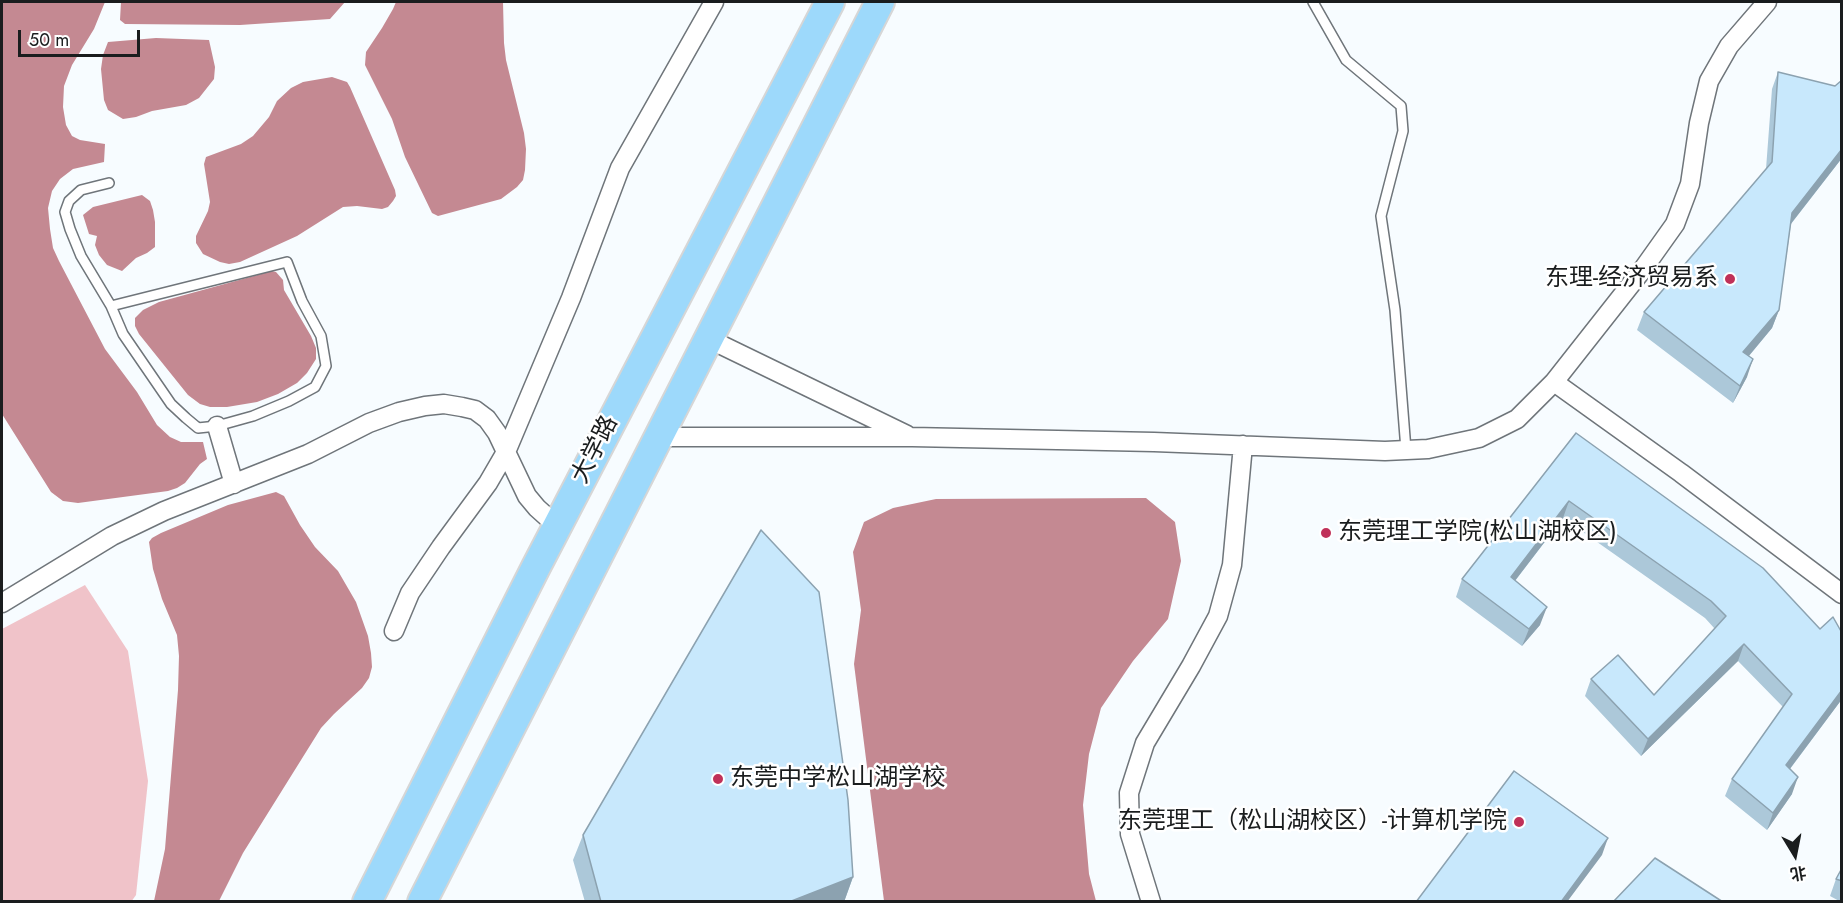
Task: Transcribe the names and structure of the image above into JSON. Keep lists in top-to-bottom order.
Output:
{
  "streets": {
    "main road": ["大学路"]
  },
  "places": [
    "东理-经济贸易系",
    "东莞理工学院(松山湖校区)",
    "东莞中学松山湖学校",
    "东莞理工（松山湖校区）-计算机学院"
  ],
  "scale_bar": "50 m",
  "north": "bottom"
}
